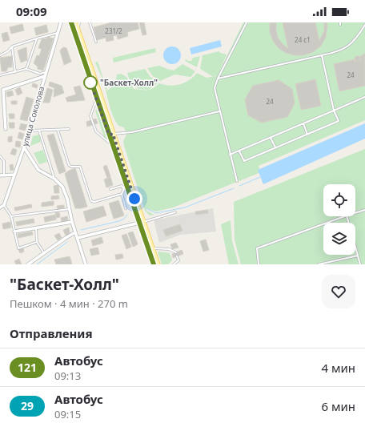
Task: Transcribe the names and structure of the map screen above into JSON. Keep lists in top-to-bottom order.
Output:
{
  "streets": {
    "street": ["улица Соколова"]
  },
  "places": ["\"Баскет-Холл\""],
  "lines": ["bus line 121"],
  "house_numbers": [
    "231/2",
    "24 с1",
    "24",
    "24"
  ],
  "page": {
    "status": "09:09",
    "heading": [
      ["\"Баскет-Холл\"", "Пешком · 4 мин · 270 m"],
      "Отправления"
    ],
    "list": [
      {
        "mark": "121",
        "name": "Автобус",
        "note": "09:13",
        "value": "4 мин"
      },
      {
        "mark": "29",
        "name": "Автобус",
        "note": "09:15",
        "value": "6 мин"
      }
    ]
  }
}
